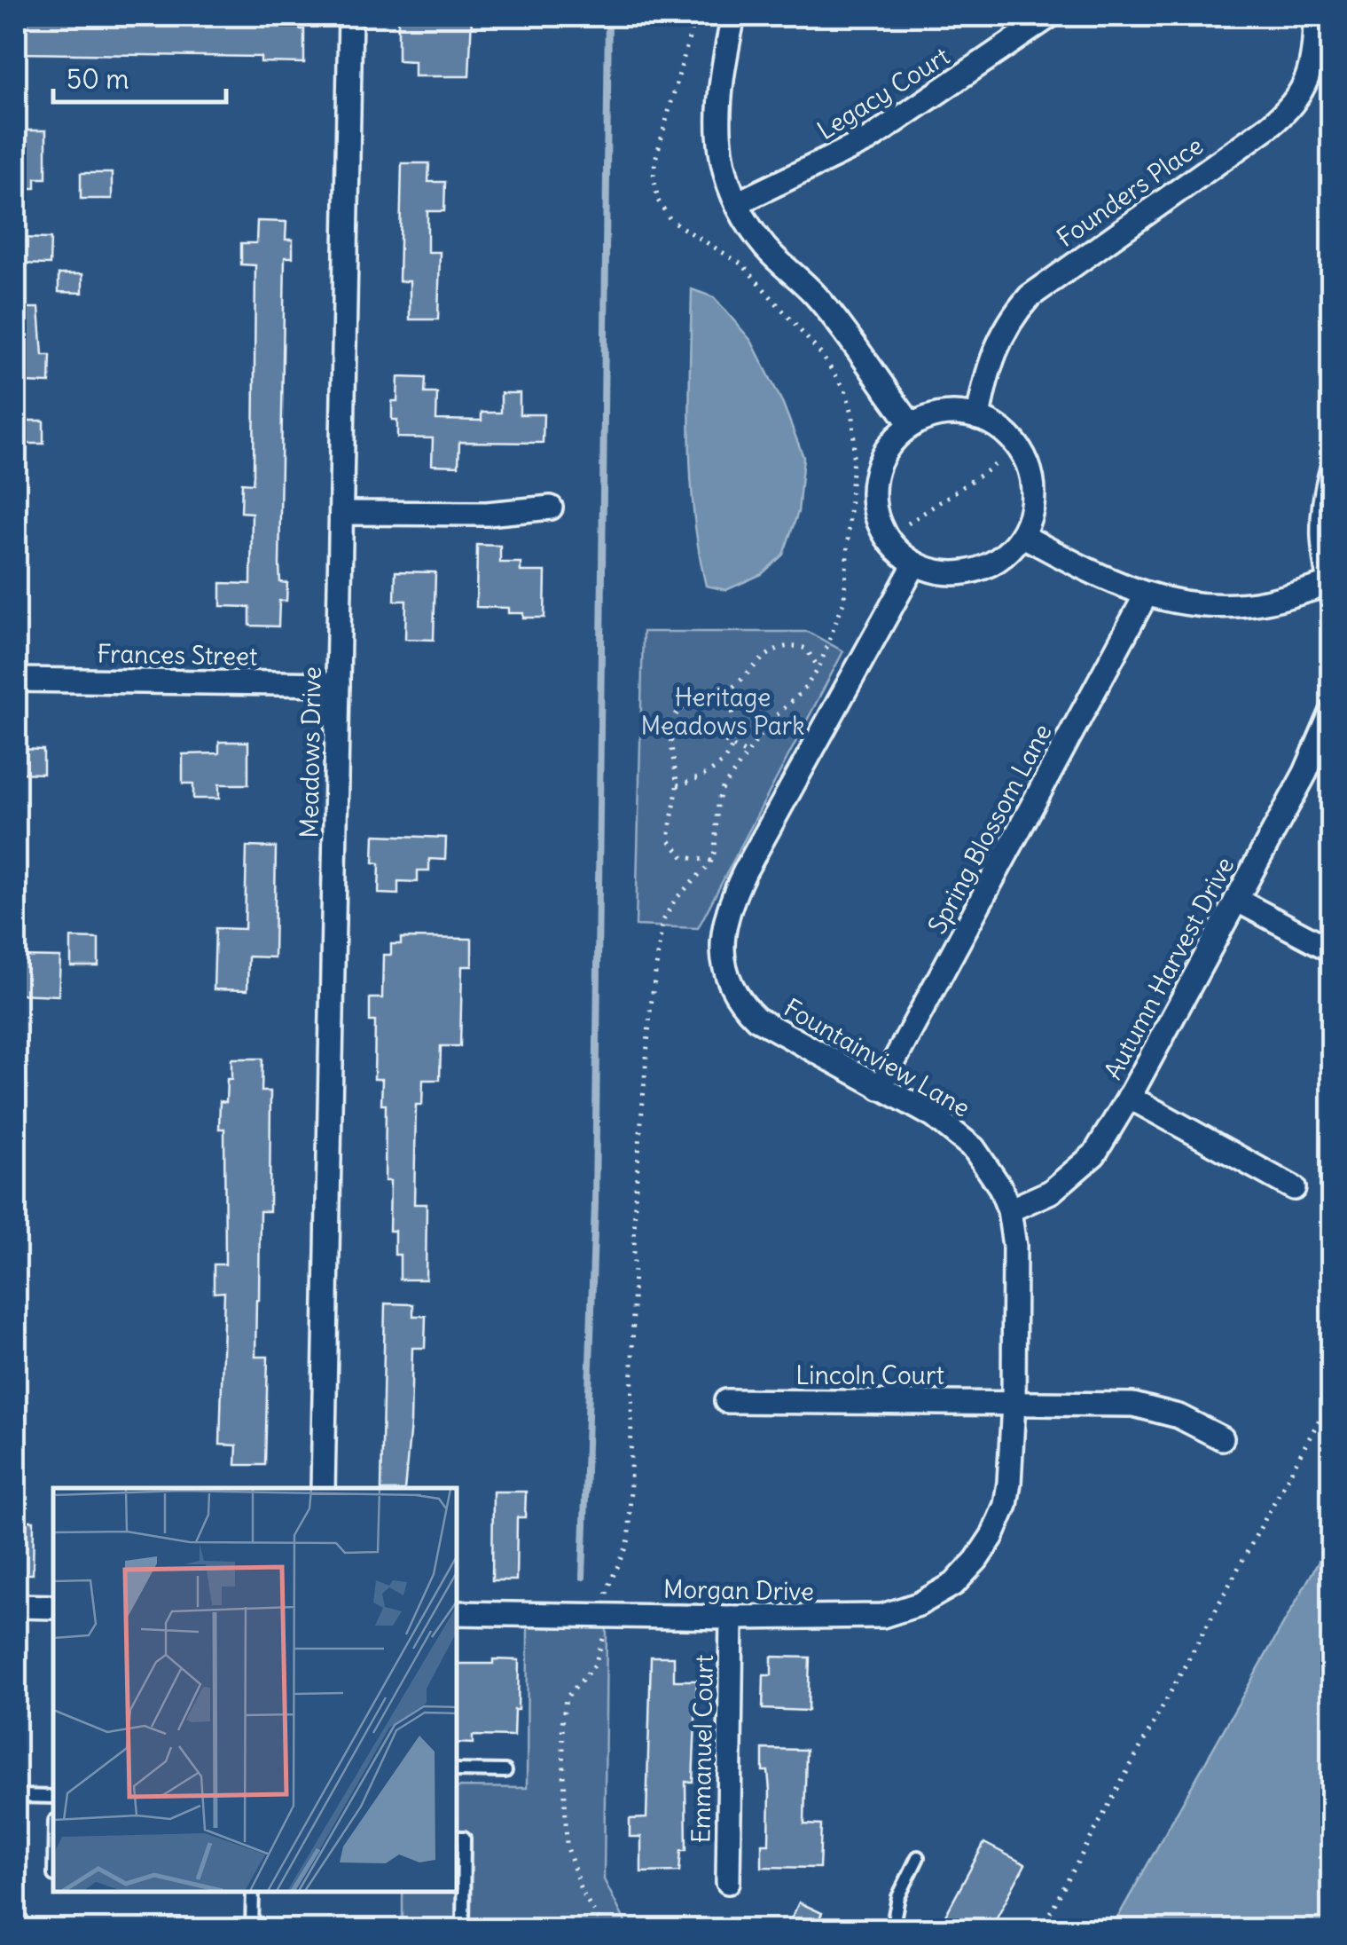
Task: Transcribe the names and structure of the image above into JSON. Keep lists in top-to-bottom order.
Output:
{
  "streets": {
    "street": [
      "Legacy Court",
      "Founders Place",
      "Frances Street",
      "Meadows Drive",
      "Spring Blossom Lane",
      "Autumn Harvest Drive",
      "Fountainview Lane",
      "Lincoln Court",
      "Morgan Drive",
      "Emmanuel Court"
    ]
  },
  "crossings": [
    ["Founders Place", "Fountainview Lane"],
    ["Frances Street", "Meadows Drive"],
    ["Spring Blossom Lane", "Fountainview Lane"],
    ["Autumn Harvest Drive", "Fountainview Lane"],
    ["Fountainview Lane", "Lincoln Court"],
    ["Fountainview Lane", "Morgan Drive"],
    ["Morgan Drive", "Emmanuel Court"]
  ],
  "parks": ["Heritage Meadows Park"],
  "scale_bar": "50 m"
}
